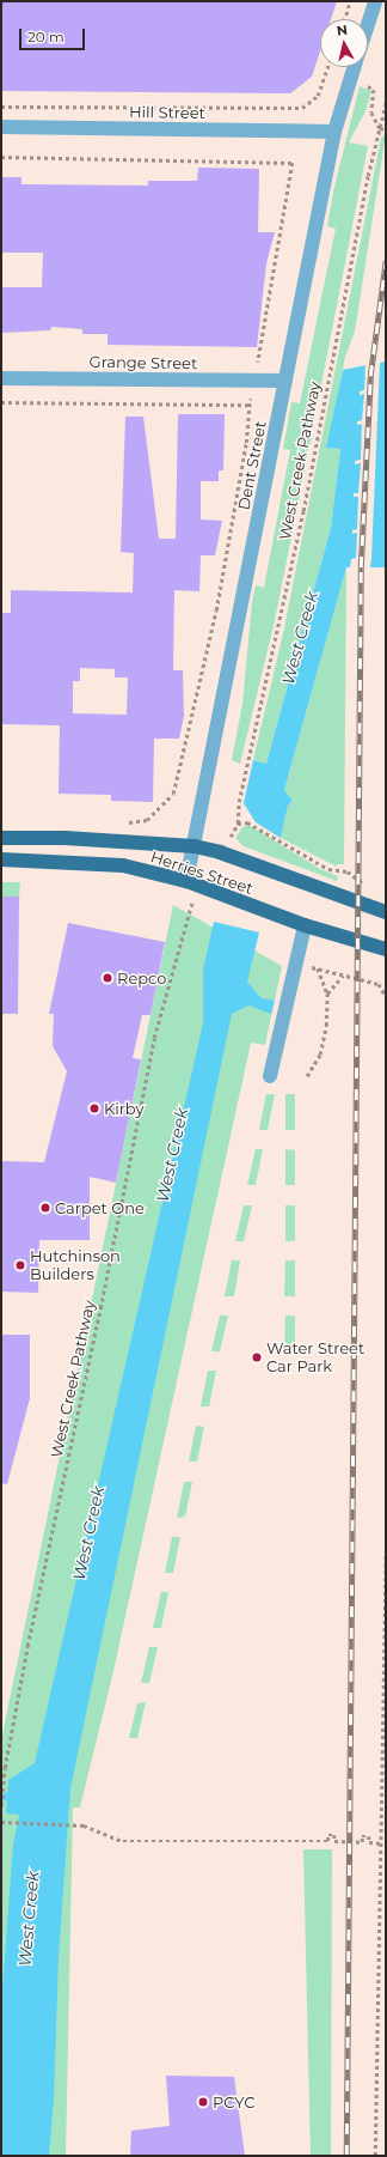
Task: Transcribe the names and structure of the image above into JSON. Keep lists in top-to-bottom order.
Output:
{
  "streets": {
    "main road": ["Herries Street"],
    "street": ["Hill Street", "Grange Street", "Dent Street"],
    "path": ["West Creek Pathway"]
  },
  "crossings": [
    ["Hill Street", "Dent Street"],
    ["Grange Street", "Dent Street"],
    ["Dent Street", "Herries Street"]
  ],
  "water": ["West Creek"],
  "places": [
    "Repco",
    "Kirby",
    "Carpet One",
    "Hutchinson Builders",
    "Water Street Car Park",
    "PCYC"
  ],
  "scale_bar": "20 m",
  "north": "top"
}
